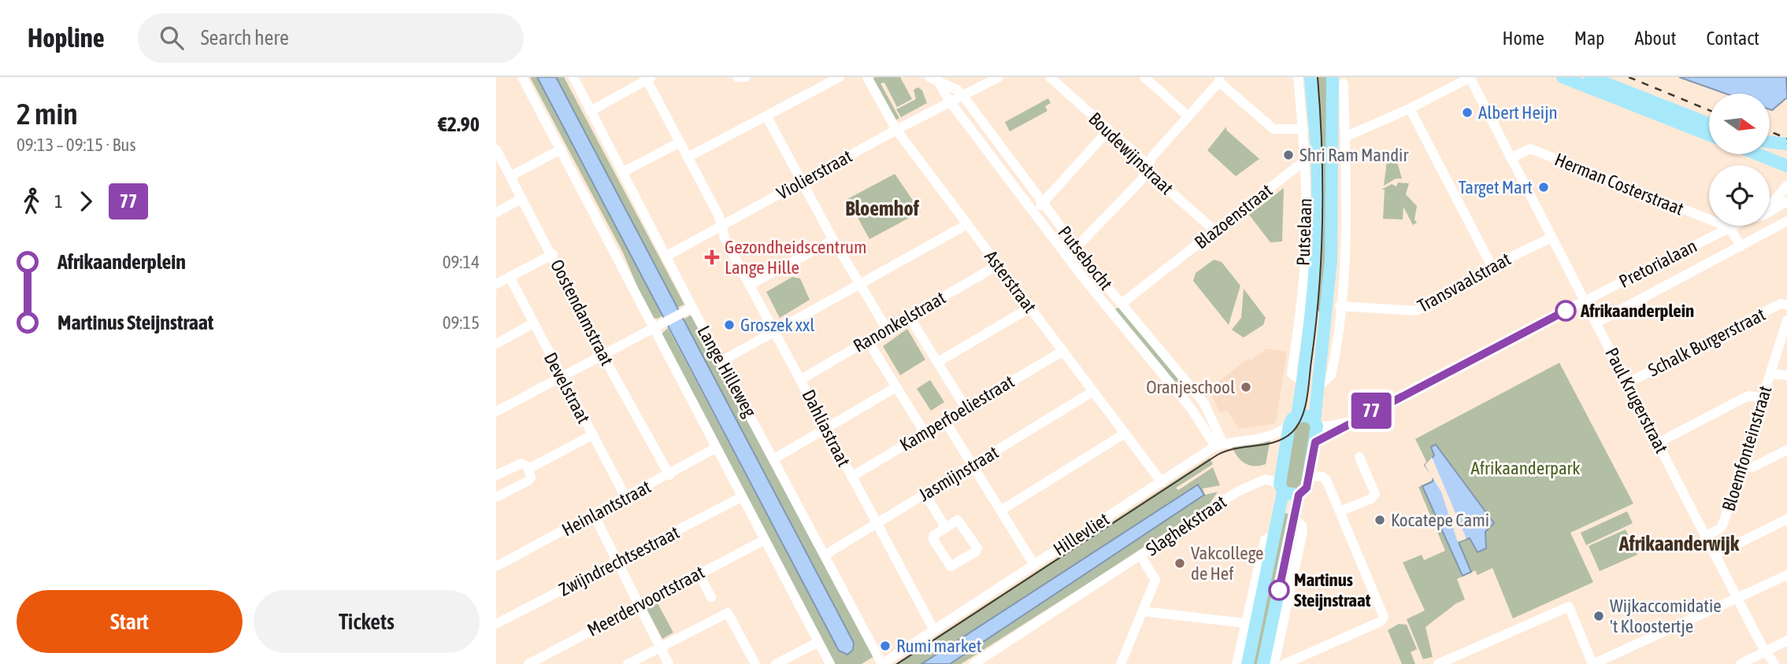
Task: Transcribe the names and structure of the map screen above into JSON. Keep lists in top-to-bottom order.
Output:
{
  "streets": {
    "main road": ["Putselaan"],
    "street": [
      "Boudewijnstraat",
      "Violierstraat",
      "Herman Costerstraat",
      "Blazoenstraat",
      "Putsebocht",
      "Pretorialaan",
      "Asterstraat",
      "Transvaalstraat",
      "Oostendamstraat",
      "Ranonkelstraat",
      "Schalk Burgerstraat",
      "Lange Hilleweg",
      "Develstraat",
      "Paul Krugerstraat",
      "Kamperfoeliestraat",
      "Dahliastraat",
      "Bloemfonteinstraat",
      "Jasmijnstraat",
      "Heinlantstraat",
      "Slaghekstraat",
      "Hillevliet",
      "Zwijndrechtsestraat",
      "Meerdervoortstraat"
    ]
  },
  "crossings": [
    ["Boudewijnstraat", "Blazoenstraat"],
    ["Violierstraat", "Putsebocht"],
    ["Violierstraat", "Asterstraat"],
    ["Violierstraat", "Lange Hilleweg"],
    ["Violierstraat", "Dahliastraat"],
    ["Herman Costerstraat", "Pretorialaan"],
    ["Herman Costerstraat", "Paul Krugerstraat"],
    ["Blazoenstraat", "Putselaan"],
    ["Blazoenstraat", "Putsebocht"],
    ["Putselaan", "Pretorialaan"],
    ["Putselaan", "Transvaalstraat"],
    ["Putselaan", "Slaghekstraat"],
    ["Putselaan", "Hillevliet"],
    ["Putsebocht", "Hillevliet"],
    ["Pretorialaan", "Paul Krugerstraat"],
    ["Asterstraat", "Ranonkelstraat"],
    ["Asterstraat", "Kamperfoeliestraat"],
    ["Asterstraat", "Jasmijnstraat"],
    ["Asterstraat", "Hillevliet"],
    ["Transvaalstraat", "Paul Krugerstraat"],
    ["Oostendamstraat", "Heinlantstraat"],
    ["Ranonkelstraat", "Dahliastraat"],
    ["Schalk Burgerstraat", "Paul Krugerstraat"],
    ["Lange Hilleweg", "Jasmijnstraat"],
    ["Lange Hilleweg", "Hillevliet"],
    ["Develstraat", "Heinlantstraat"],
    ["Paul Krugerstraat", "Bloemfonteinstraat"],
    ["Kamperfoeliestraat", "Dahliastraat"],
    ["Dahliastraat", "Jasmijnstraat"],
    ["Dahliastraat", "Hillevliet"]
  ],
  "districts": ["Bloemhof", "Afrikaanderwijk"],
  "parks": ["Afrikaanderpark"],
  "places": {
    "other": [
      "Albert Heijn",
      "Shri Ram Mandir",
      "Target Mart",
      "Afrikaanderplein",
      "Groszek xxl",
      "Oranjeschool",
      "Kocatepe Cami",
      "Vakcollege de Hef",
      "Martinus Steijnstraat",
      "Wijkaccomidatie 't Kloostertje",
      "Rumi market"
    ],
    "health": ["Gezondheidscentrum Lange Hille"]
  },
  "lines": ["bus line 77"],
  "north": "right",
  "page": {
    "header": "Hopline",
    "search": "Search here",
    "nav": [
      "Home",
      "Map",
      "About",
      "Contact"
    ],
    "heading": ["2 min", "09:13 – 09:15 · Bus", "€2.90"],
    "on_map": "77",
    "legs": ["1", "77"],
    "list": [
      {
        "name": "Afrikaanderplein",
        "value": "09:14"
      },
      {
        "name": "Martinus Steijnstraat",
        "value": "09:15"
      }
    ],
    "buttons": ["Start", "Tickets"]
  }
}
